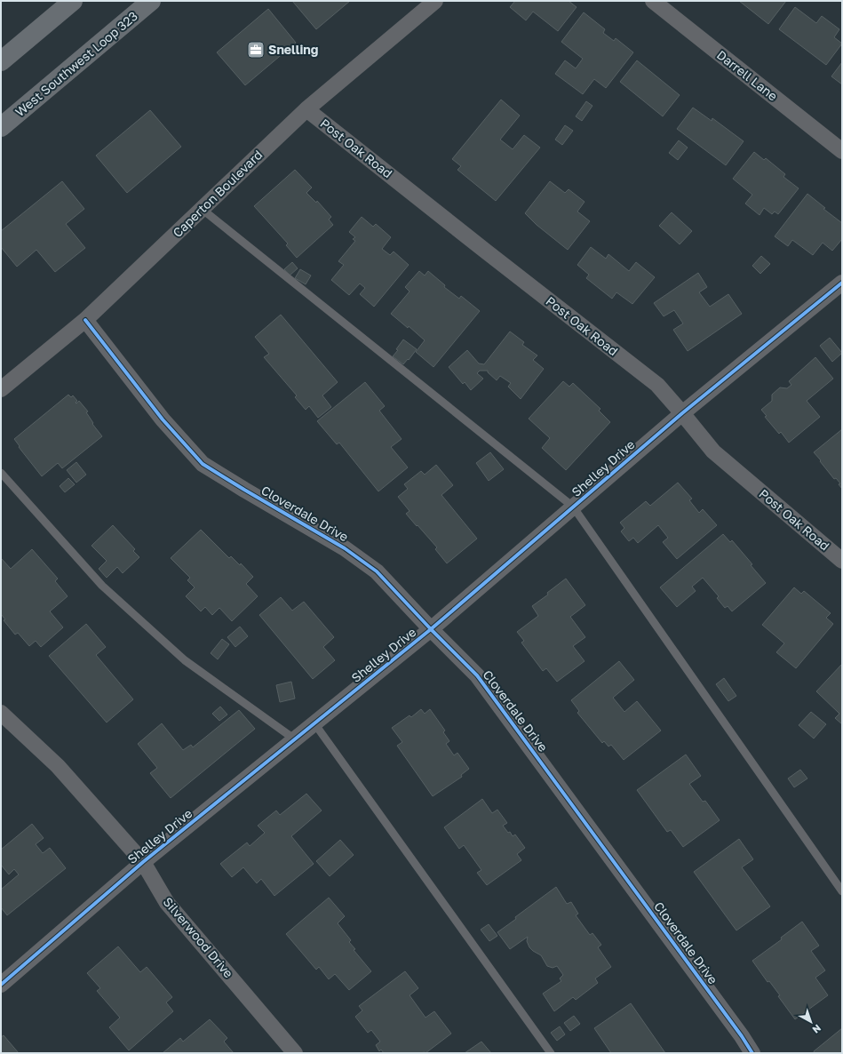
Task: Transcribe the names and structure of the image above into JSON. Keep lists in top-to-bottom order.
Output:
{
  "streets": {
    "highway": ["West Southwest Loop 323"],
    "street": [
      "Darrell Lane",
      "Post Oak Road",
      "Caperton Boulevard",
      "Shelley Drive",
      "Cloverdale Drive",
      "Silverwood Drive"
    ]
  },
  "crossings": [
    ["Post Oak Road", "Caperton Boulevard"],
    ["Post Oak Road", "Shelley Drive"],
    ["Caperton Boulevard", "Cloverdale Drive"],
    ["Shelley Drive", "Cloverdale Drive"],
    ["Shelley Drive", "Silverwood Drive"]
  ],
  "places": {
    "office": ["Snelling"]
  },
  "north": "bottom right"
}
